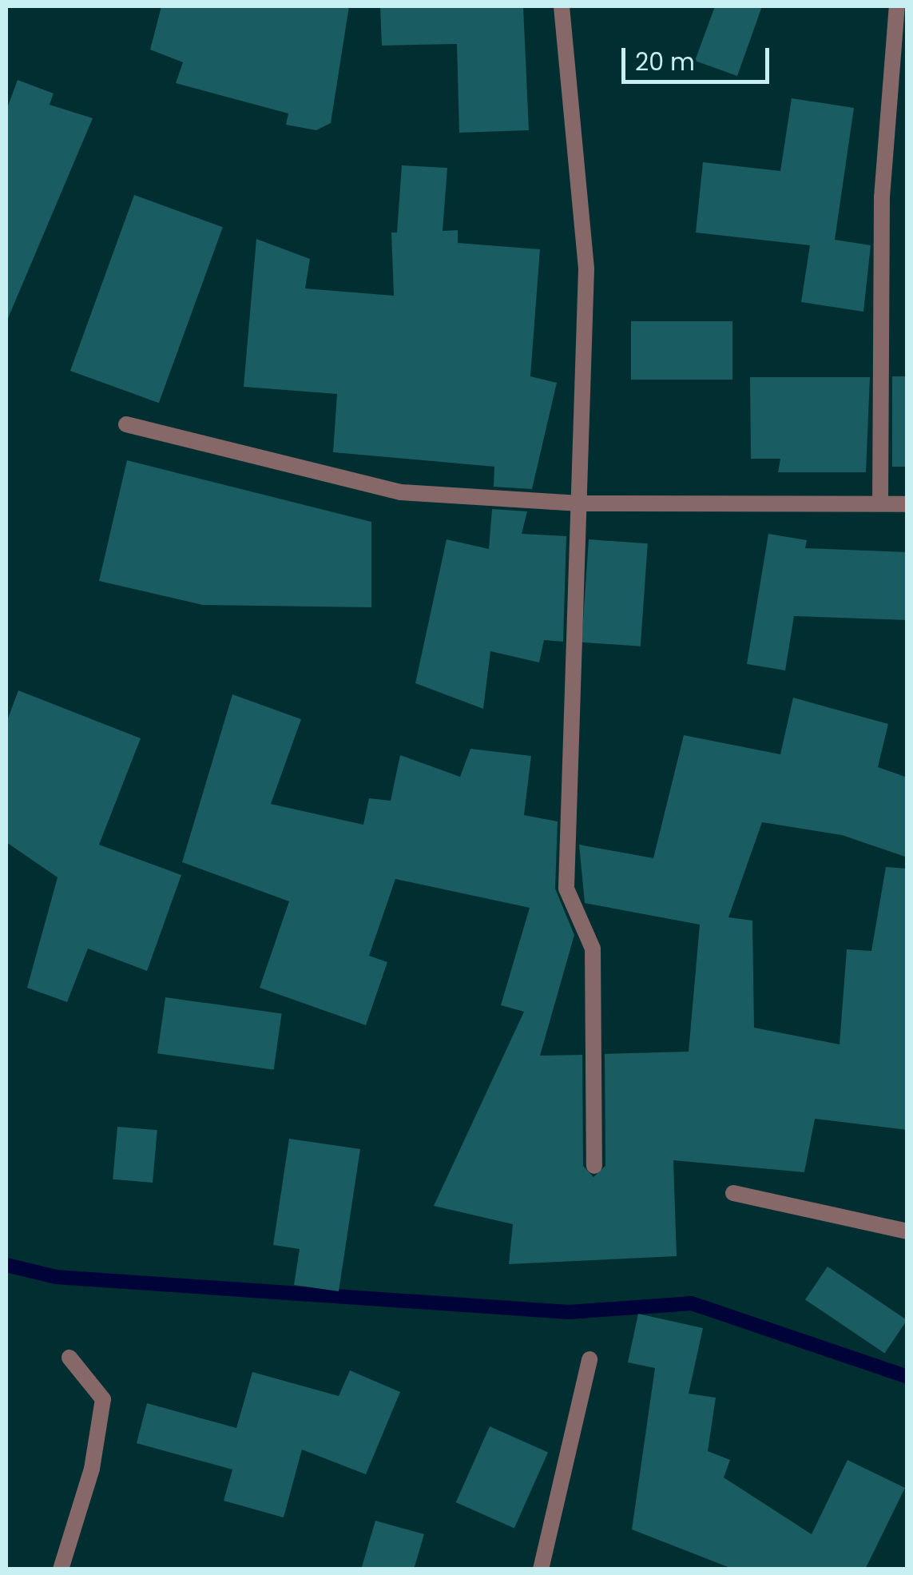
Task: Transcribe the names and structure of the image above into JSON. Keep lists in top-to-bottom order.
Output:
{
  "scale_bar": "20 m"
}
